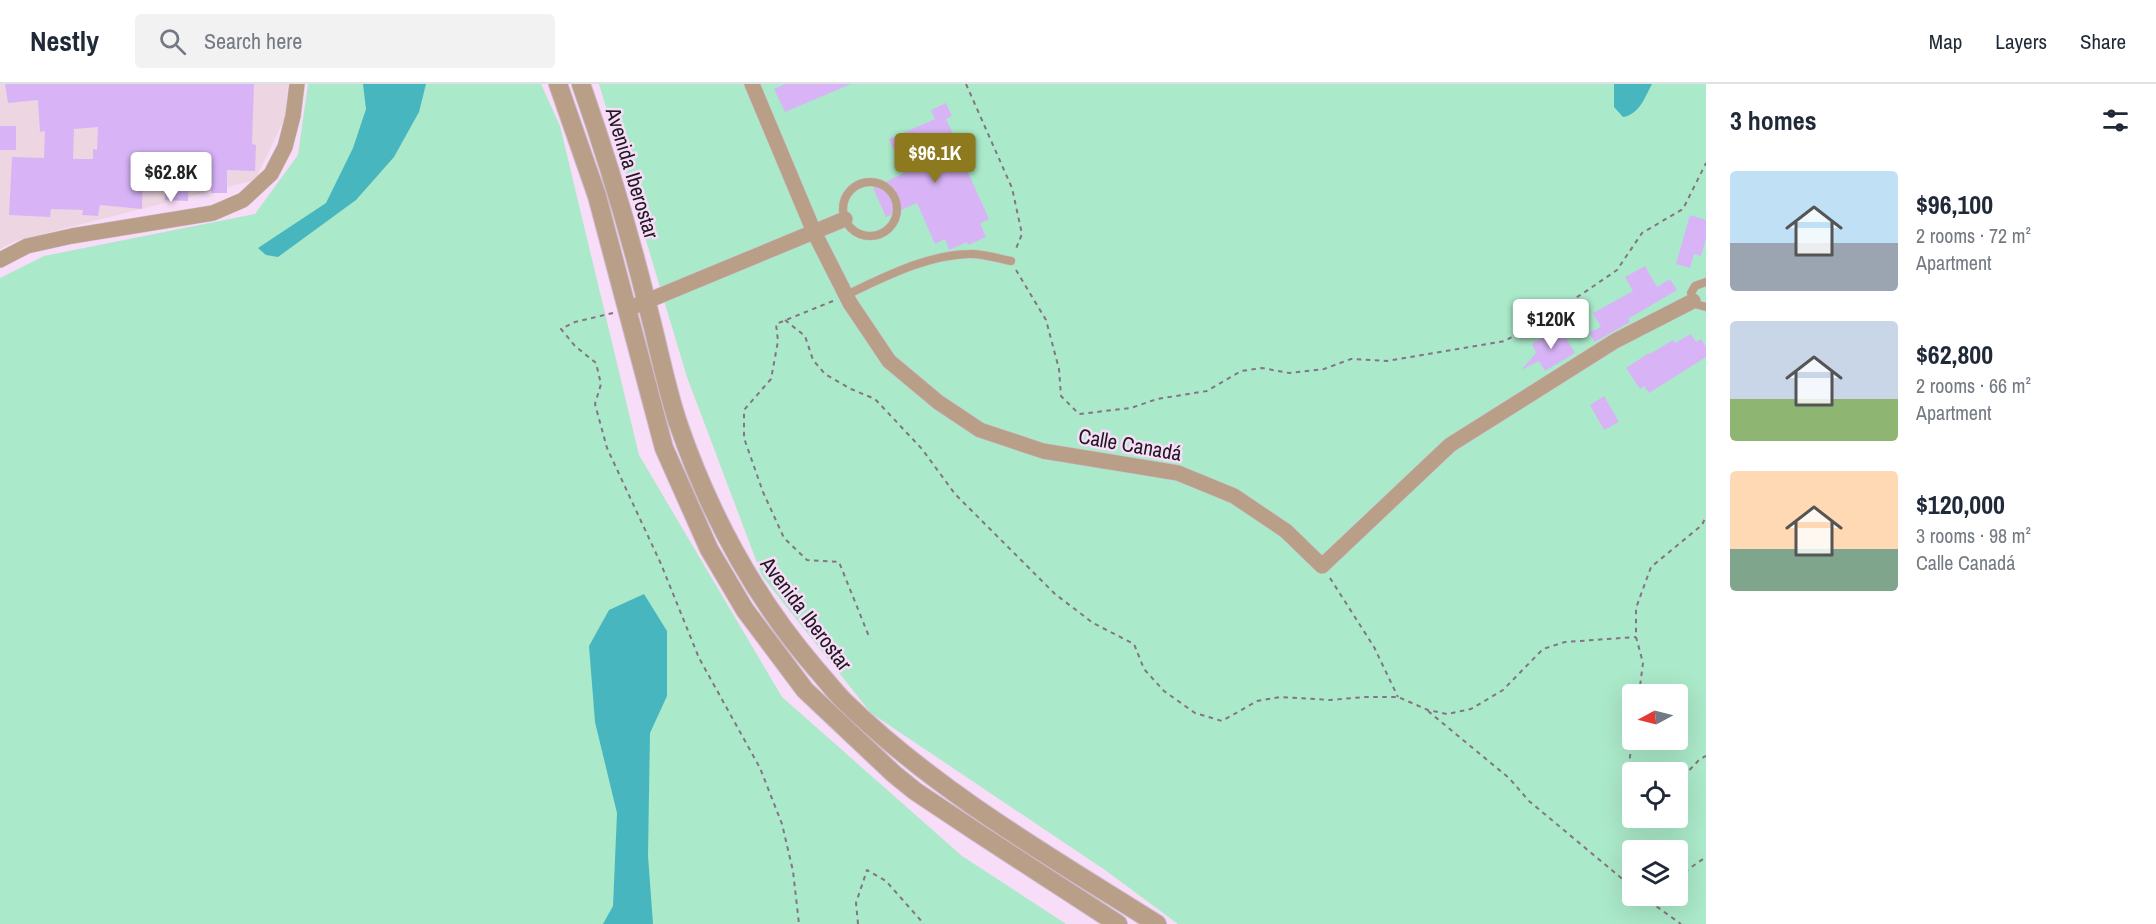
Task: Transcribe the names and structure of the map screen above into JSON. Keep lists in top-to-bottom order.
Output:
{
  "streets": {
    "street": ["Avenida Iberostar", "Calle Canadá"]
  },
  "north": "left",
  "page": {
    "header": "Nestly",
    "search": "Search here",
    "nav": ["Map", "Layers", "Share"],
    "heading": "3 homes",
    "price": ["$96.1K", "$62.8K", "$120K"],
    "list": [
      {
        "name": "$96,100",
        "note": "2 rooms · 72 m² · Apartment"
      },
      {
        "name": "$62,800",
        "note": "2 rooms · 66 m² · Apartment"
      },
      {
        "name": "$120,000",
        "note": "3 rooms · 98 m² · Calle Canadá"
      }
    ]
  }
}
